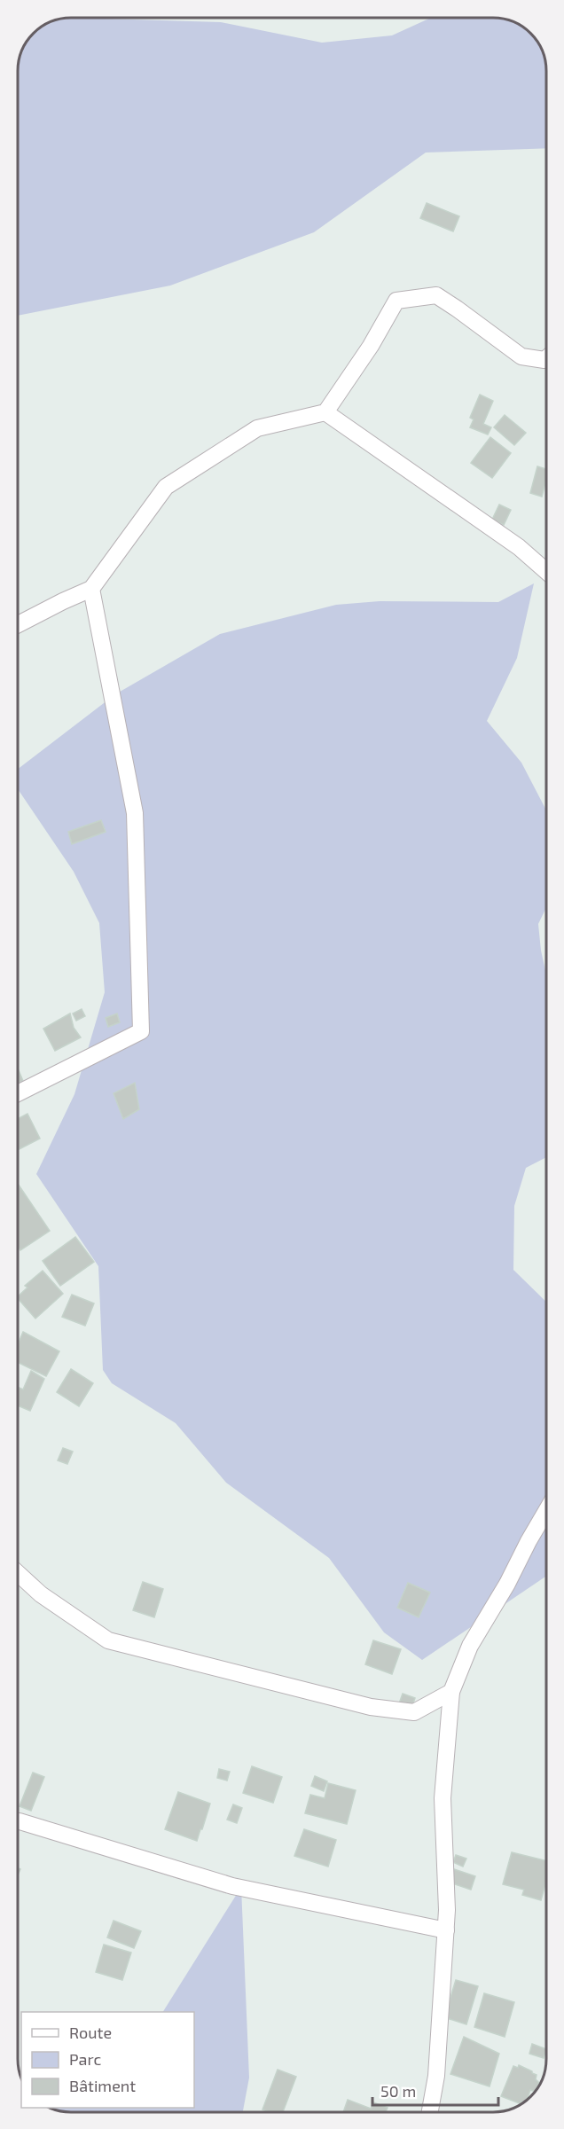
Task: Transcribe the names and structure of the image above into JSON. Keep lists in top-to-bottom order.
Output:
{
  "legend": ["Route", "Parc", "Bâtiment"],
  "scale_bar": "50 m"
}
